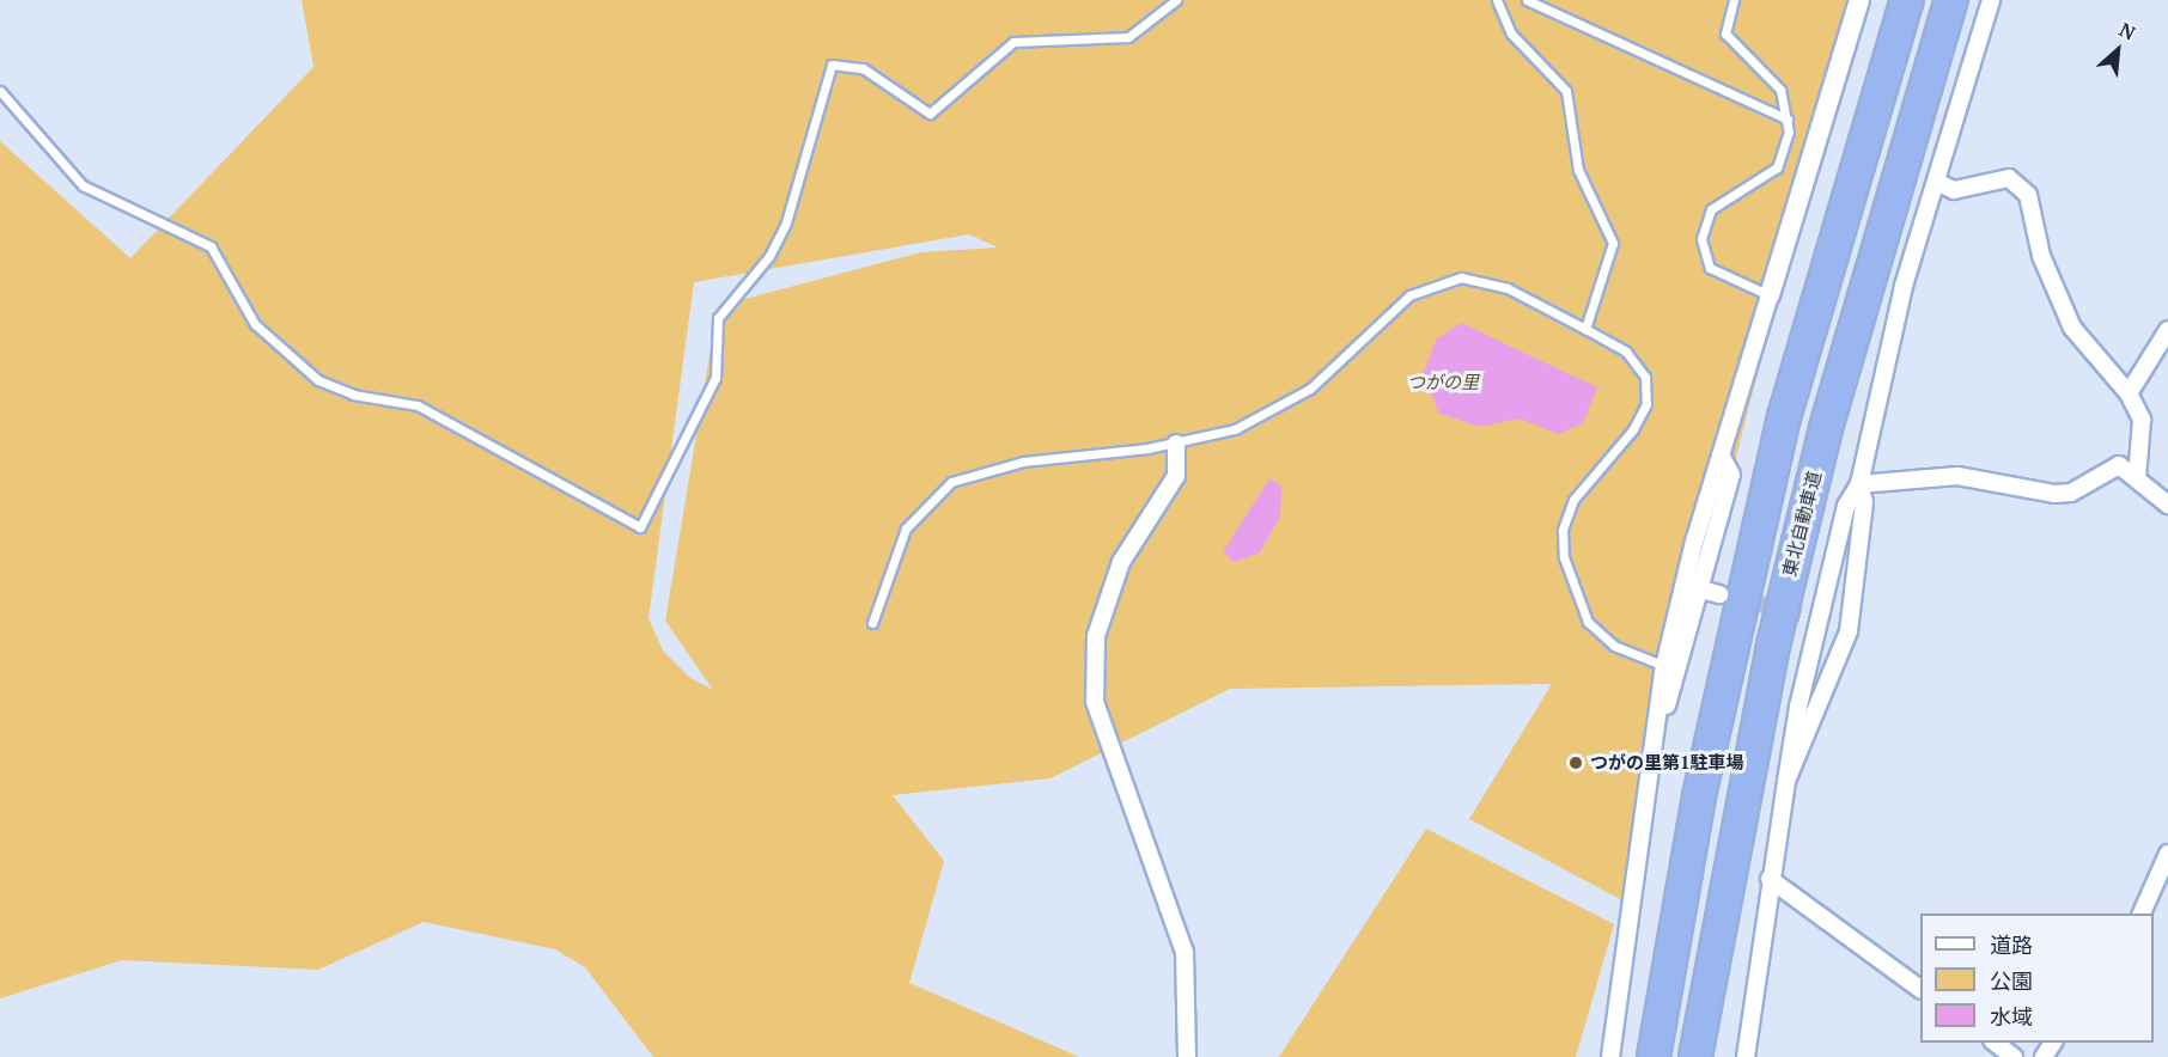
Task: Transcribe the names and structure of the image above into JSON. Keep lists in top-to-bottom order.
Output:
{
  "streets": {
    "highway": ["東北自動車道"]
  },
  "parks": ["つがの里"],
  "places": ["つがの里第1駐車場"],
  "legend": ["道路", "公園", "水域"],
  "north": "top right"
}
